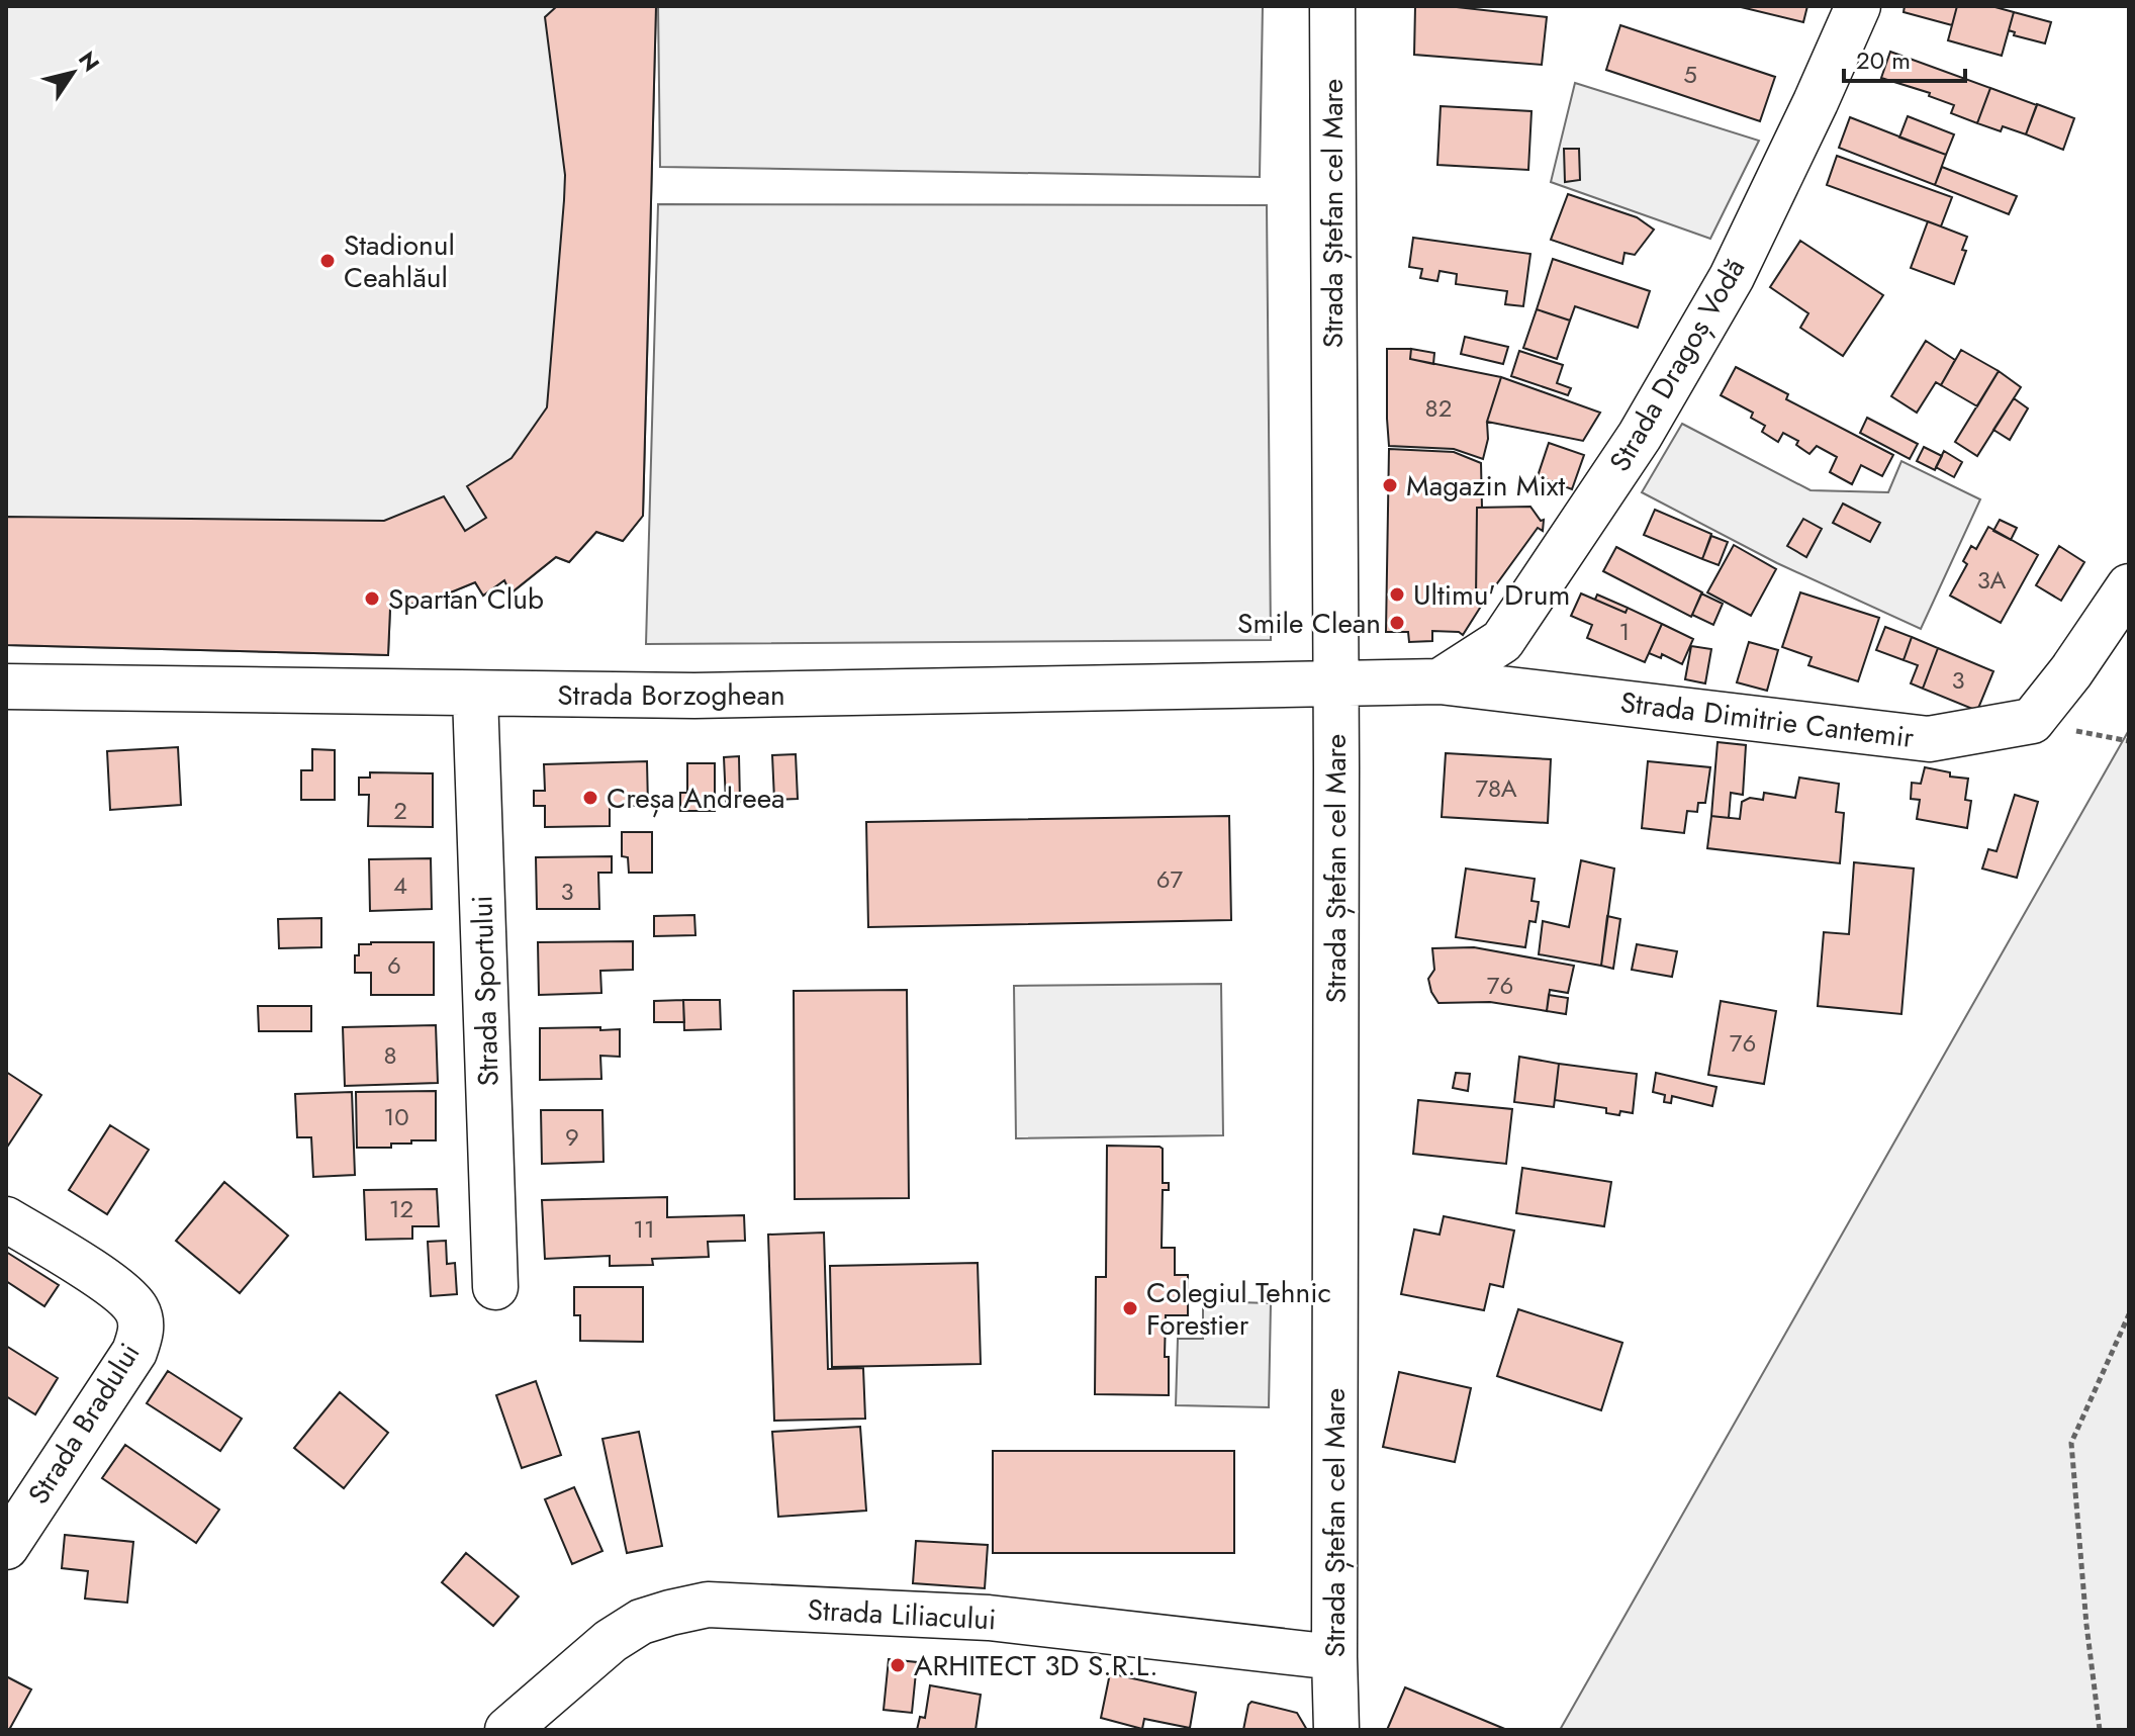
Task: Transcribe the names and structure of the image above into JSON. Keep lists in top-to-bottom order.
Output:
{
  "streets": {
    "street": [
      "Strada Ștefan cel Mare",
      "Strada Dragoș Vodă",
      "Strada Borzoghean",
      "Strada Dimitrie Cantemir",
      "Strada Sportului",
      "Strada Bradului",
      "Strada Liliacului"
    ]
  },
  "crossings": [
    ["Strada Ștefan cel Mare", "Strada Borzoghean"],
    ["Strada Ștefan cel Mare", "Strada Dimitrie Cantemir"],
    ["Strada Ștefan cel Mare", "Strada Liliacului"],
    ["Strada Dragoș Vodă", "Strada Dimitrie Cantemir"],
    ["Strada Borzoghean", "Strada Dimitrie Cantemir"],
    ["Strada Borzoghean", "Strada Sportului"]
  ],
  "places": [
    "Stadionul Ceahlăul",
    "Magazin Mixt",
    "Ultimu' Drum",
    "Spartan Club",
    "Smile Clean",
    "Creșa Andreea",
    "Colegiul Tehnic Forestier",
    "ARHITECT 3D S.R.L."
  ],
  "house_numbers": [
    "5",
    "82",
    "3A",
    "1",
    "3",
    "78A",
    "2",
    "67",
    "4",
    "3",
    "6",
    "76",
    "76",
    "8",
    "10",
    "9",
    "12",
    "11"
  ],
  "scale_bar": "20 m",
  "north": "top right"
}
